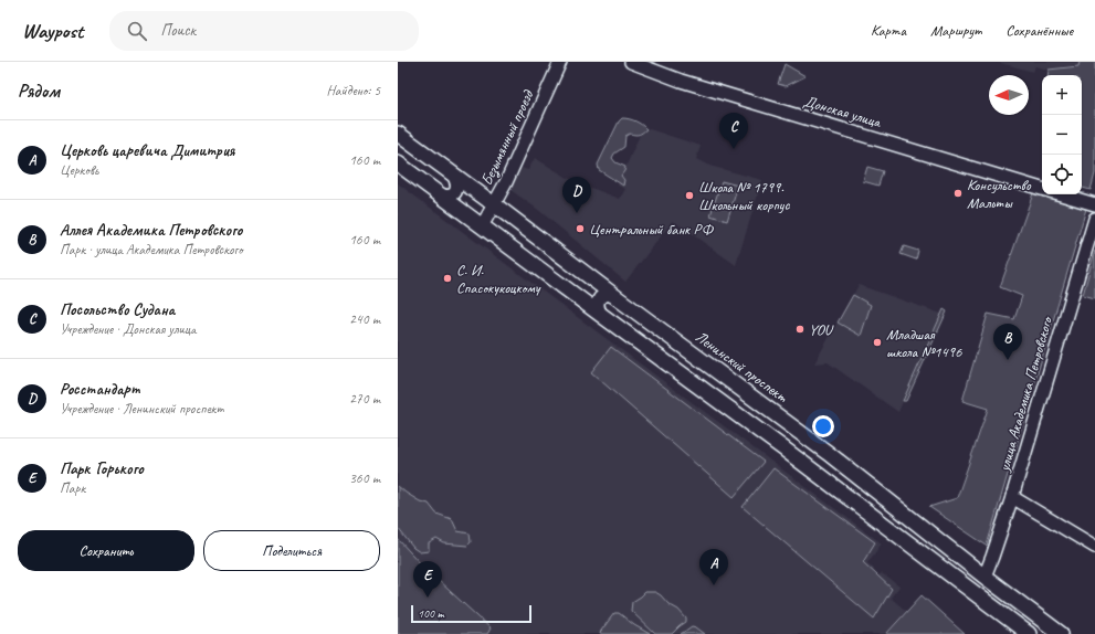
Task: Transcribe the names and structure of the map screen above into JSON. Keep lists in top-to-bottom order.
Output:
{
  "streets": {
    "main road": ["Ленинский проспект"],
    "street": ["Донская улица", "Безымянный проезд", "улица Академика Петровского"]
  },
  "crossings": [
    ["Безымянный проезд", "Ленинский проспект"],
    ["Ленинский проспект", "улица Академика Петровского"]
  ],
  "places": [
    "Консульство Мальты",
    "Школа № 1799. Школьный корпус",
    "Центральный банк РФ",
    "С. И. Спасокукоцкому",
    "YOU",
    "Младшая школа №1496"
  ],
  "scale_bar": "100 m",
  "north": "left",
  "page": {
    "header": "Waypost",
    "search": "Поиск",
    "nav": ["Карта", "Маршрут", "Сохранённые"],
    "heading": ["Рядом", "Найдено: 5"],
    "map_buttons": ["+", "−"],
    "pins": [
      "C",
      "D",
      "B",
      "A",
      "E"
    ],
    "list": [
      {
        "mark": "A",
        "name": "Церковь царевича Димитрия",
        "note": "Церковь",
        "value": "160 m"
      },
      {
        "mark": "B",
        "name": "Аллея Академика Петровского",
        "note": "Парк · улица Академика Петровского",
        "value": "160 m"
      },
      {
        "mark": "C",
        "name": "Посольство Судана",
        "note": "Учреждение · Донская улица",
        "value": "240 m"
      },
      {
        "mark": "D",
        "name": "Росстандарт",
        "note": "Учреждение · Ленинский проспект",
        "value": "270 m"
      },
      {
        "mark": "E",
        "name": "Парк Горького",
        "note": "Парк",
        "value": "360 m"
      }
    ],
    "buttons": ["Сохранить", "Поделиться"],
    "scale": "100 m"
  }
}
